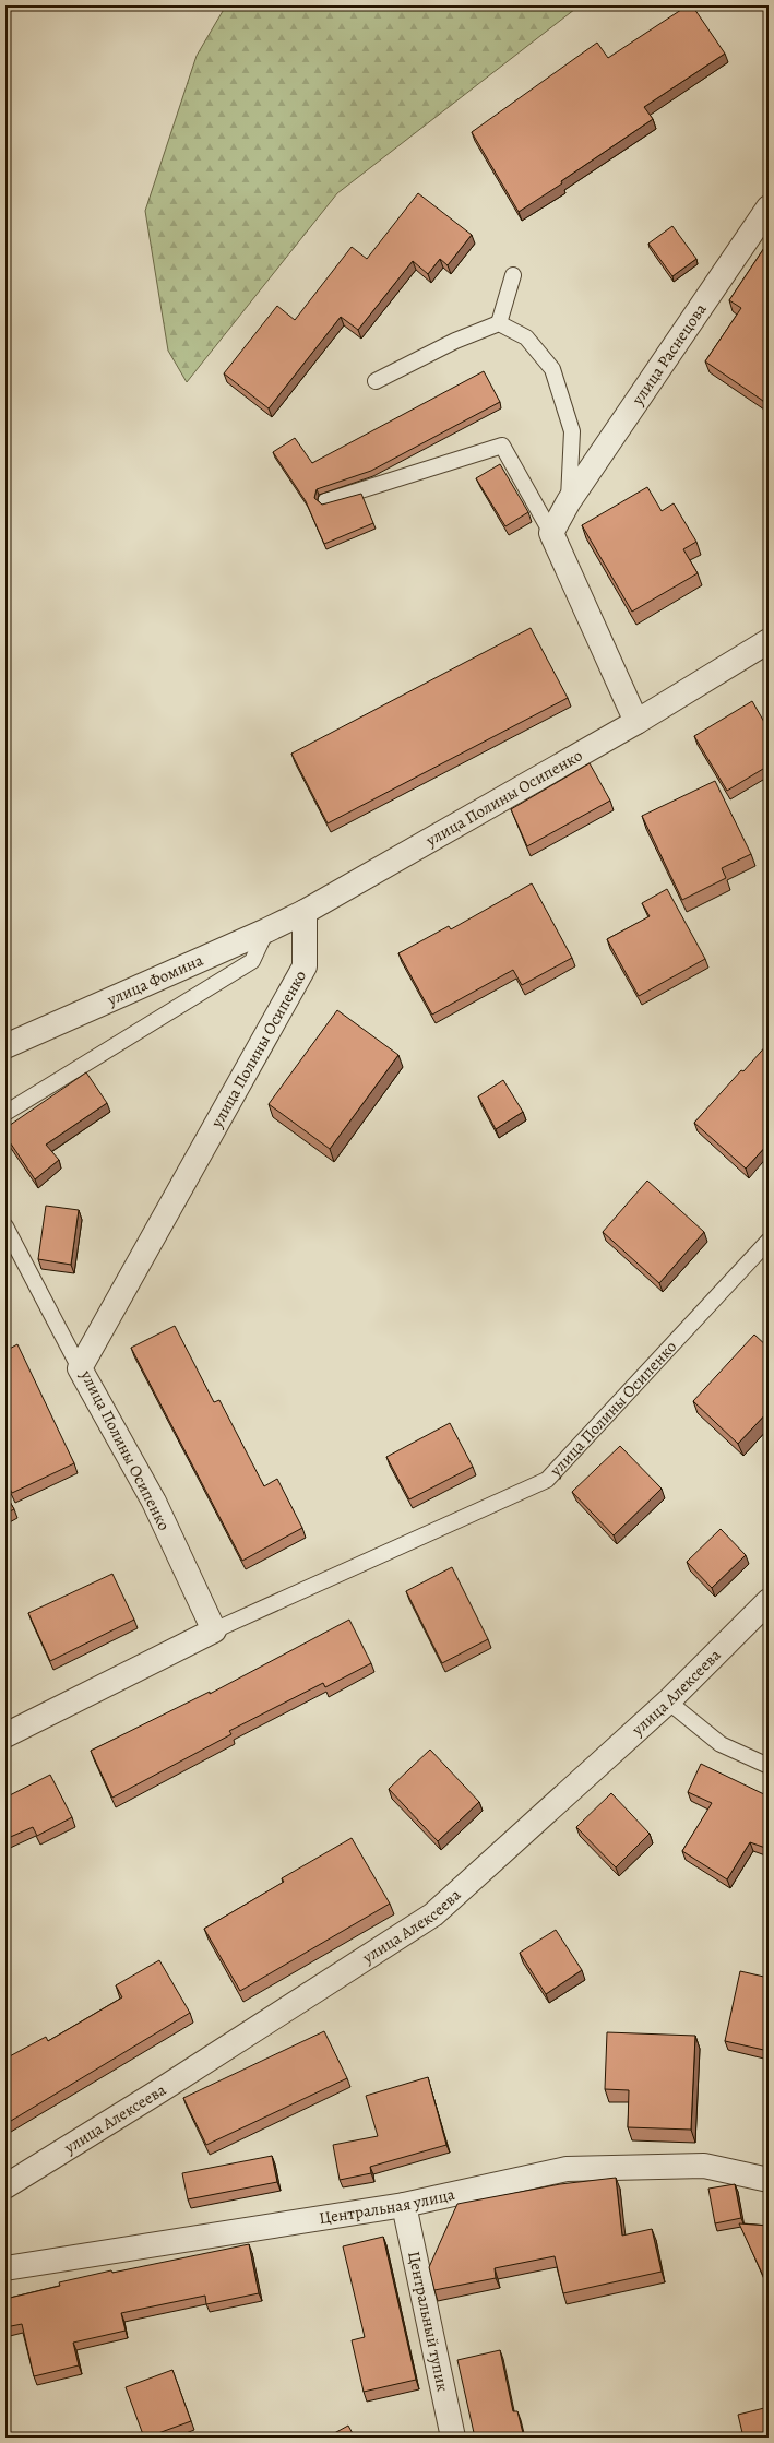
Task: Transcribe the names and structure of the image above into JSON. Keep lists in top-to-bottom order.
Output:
{
  "streets": {
    "street": [
      "улица Раснецова",
      "улица Полины Осипенко",
      "улица Фомина",
      "улица Алексеева",
      "Центральная улица",
      "Центральный тупик"
    ]
  },
  "crossings": [
    ["улица Полины Осипенко", "улица Фомина"],
    ["Центральная улица", "Центральный тупик"]
  ]
}
